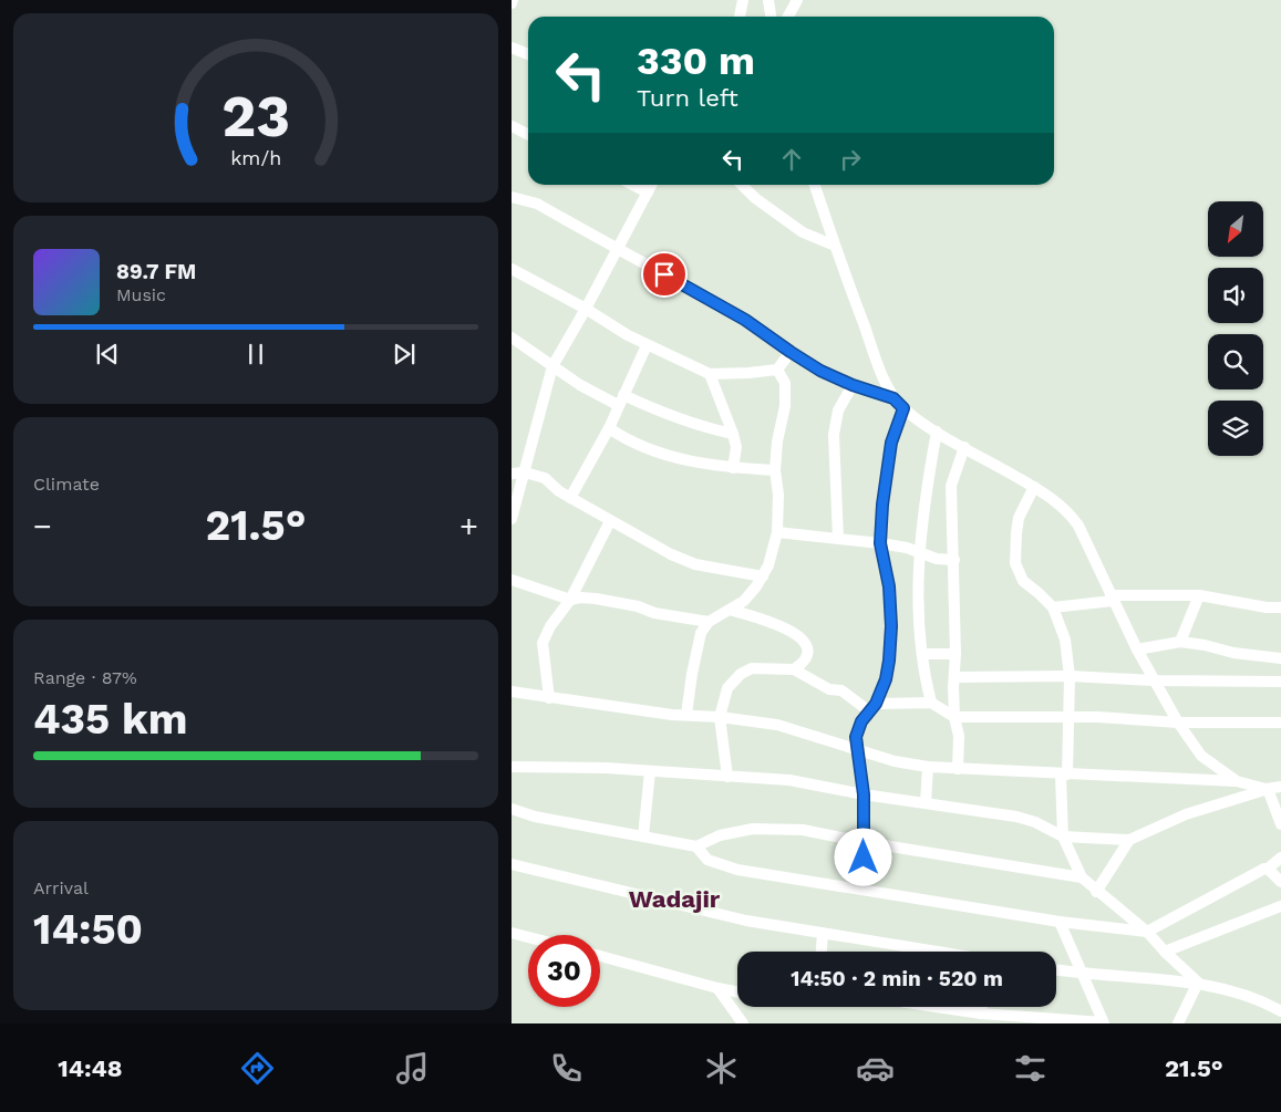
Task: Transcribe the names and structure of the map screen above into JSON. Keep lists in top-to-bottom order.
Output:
{
  "districts": ["Wadajir"],
  "north": "bottom left",
  "page": {
    "turn": ["330 m", "Turn left"],
    "song": ["89.7 FM", "Music"],
    "tile": [
      "Climate",
      ["Range · 87%", "435 km"],
      ["Arrival", "14:50"]
    ],
    "heat": ["−", "21.5°", "+"],
    "limit": "30",
    "trip": "14:50 · 2 min · 520 m",
    "tabs": ["14:48", "21.5°"],
    "gauge": ["23", "km/h"]
  }
}
